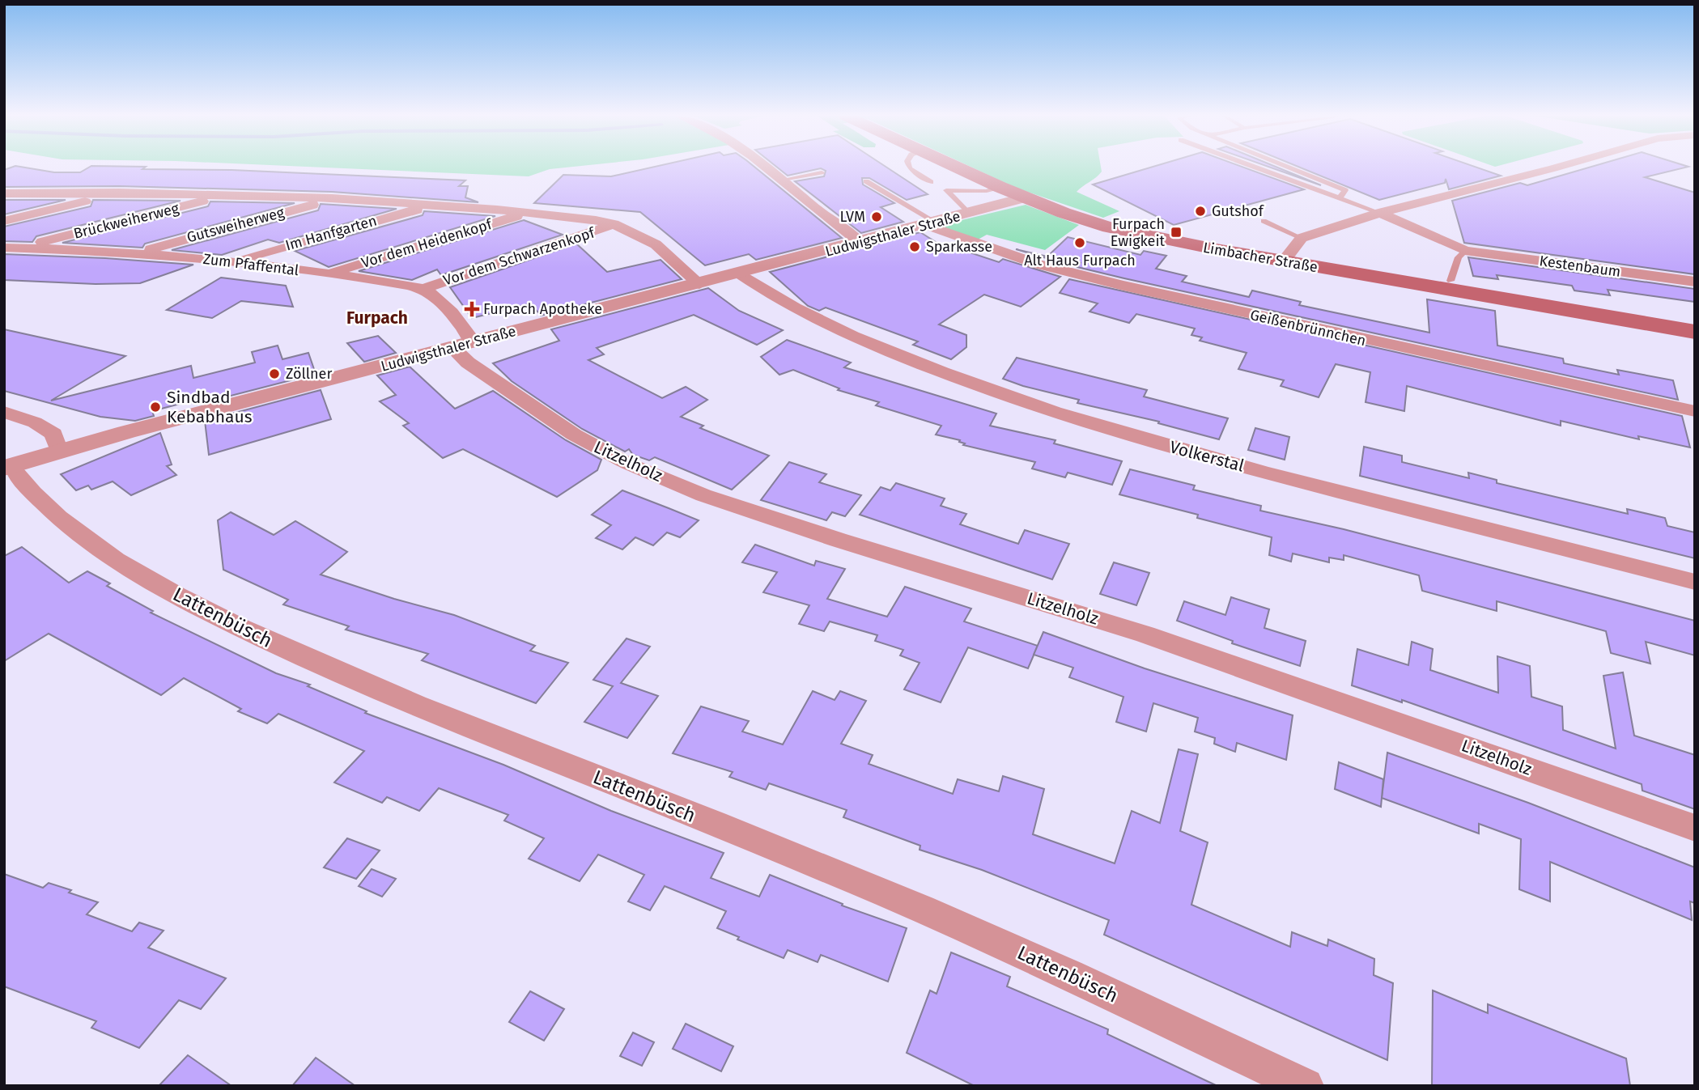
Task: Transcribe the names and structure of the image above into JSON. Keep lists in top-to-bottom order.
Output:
{
  "streets": {
    "main road": ["Limbacher Straße"],
    "street": [
      "Brückweiherweg",
      "Gutsweiherweg",
      "Im Hanfgarten",
      "Ludwigsthaler Straße",
      "Vor dem Heidenkopf",
      "Vor dem Schwarzenkopf",
      "Zum Pfaffental",
      "Kestenbaum",
      "Geißenbrünnchen",
      "Volkerstal",
      "Litzelholz",
      "Lattenbüsch"
    ]
  },
  "crossings": [
    ["Brückweiherweg", "Zum Pfaffental"],
    ["Gutsweiherweg", "Zum Pfaffental"],
    ["Im Hanfgarten", "Zum Pfaffental"],
    ["Ludwigsthaler Straße", "Limbacher Straße"],
    ["Ludwigsthaler Straße", "Zum Pfaffental"],
    ["Ludwigsthaler Straße", "Geißenbrünnchen"],
    ["Ludwigsthaler Straße", "Volkerstal"],
    ["Ludwigsthaler Straße", "Litzelholz"],
    ["Ludwigsthaler Straße", "Lattenbüsch"],
    ["Vor dem Heidenkopf", "Zum Pfaffental"],
    ["Vor dem Schwarzenkopf", "Zum Pfaffental"],
    ["Zum Pfaffental", "Litzelholz"]
  ],
  "districts": ["Furpach"],
  "places": {
    "other": [
      "Gutshof",
      "LVM",
      "Alt Haus Furpach",
      "Sparkasse",
      "Zöllner",
      "Sindbad Kebabhaus"
    ],
    "transit": ["Furpach Ewigkeit"],
    "health": ["Furpach Apotheke"]
  }
}
